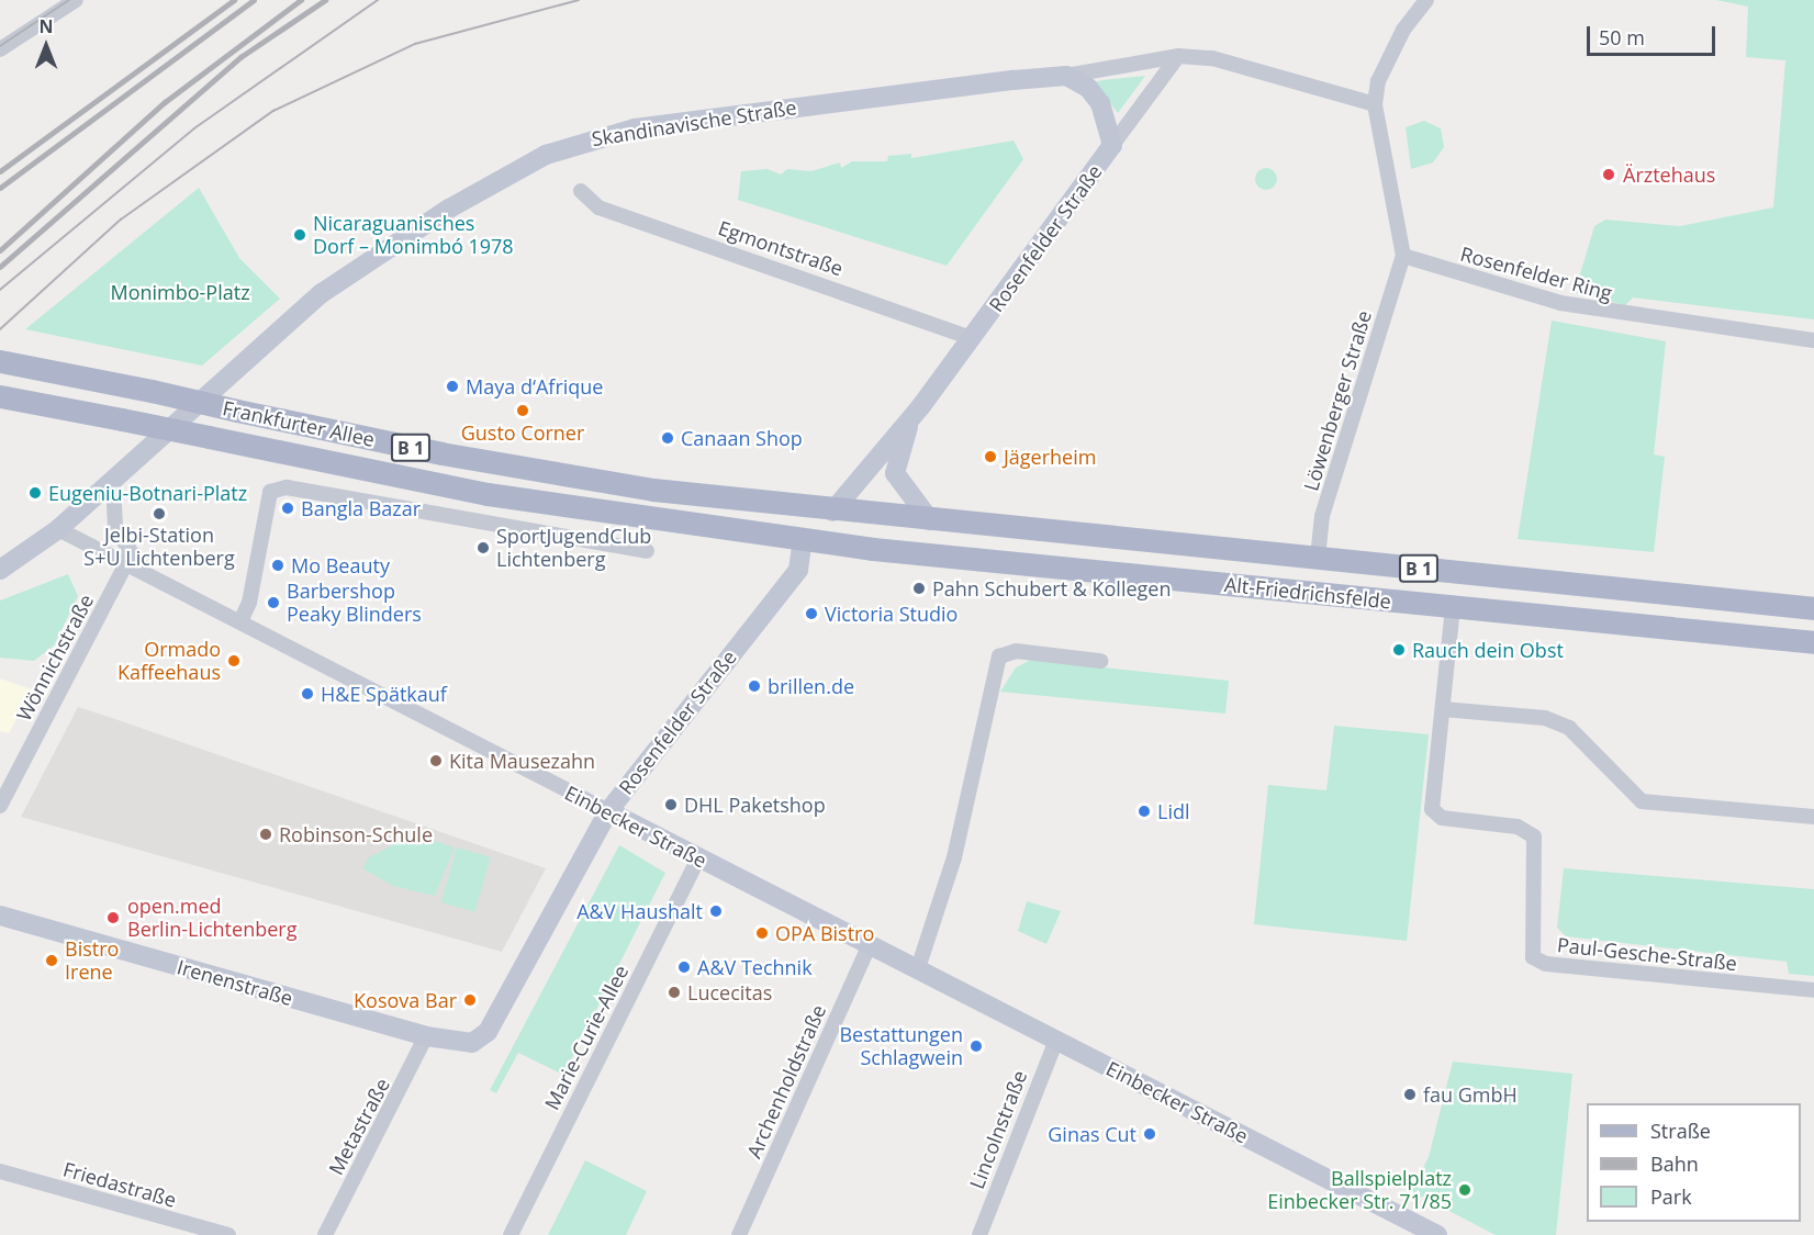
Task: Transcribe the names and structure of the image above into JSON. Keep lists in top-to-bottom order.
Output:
{
  "streets": {
    "main road": ["Frankfurter Allee", "B 1", "Alt-Friedrichsfelde"],
    "street": [
      "Skandinavische Straße",
      "Rosenfelder Straße",
      "Egmontstraße",
      "Rosenfelder Ring",
      "Löwenberger Straße",
      "Wönnichstraße",
      "Einbecker Straße",
      "Paul-Gesche-Straße",
      "Irenenstraße",
      "Marie-Curie-Allee",
      "Archenholdstraße",
      "Metastraße",
      "Lincolnstraße",
      "Friedastraße"
    ]
  },
  "crossings": [
    ["Skandinavische Straße", "Rosenfelder Straße"],
    ["Skandinavische Straße", "Einbecker Straße"],
    ["Rosenfelder Straße", "Egmontstraße"],
    ["Rosenfelder Straße", "Frankfurter Allee"],
    ["Rosenfelder Straße", "Alt-Friedrichsfelde"],
    ["Rosenfelder Straße", "Einbecker Straße"],
    ["Rosenfelder Straße", "Irenenstraße"],
    ["Rosenfelder Ring", "Löwenberger Straße"],
    ["Löwenberger Straße", "Alt-Friedrichsfelde"],
    ["Frankfurter Allee", "Alt-Friedrichsfelde"],
    ["Alt-Friedrichsfelde", "Paul-Gesche-Straße"],
    ["Wönnichstraße", "Einbecker Straße"],
    ["Einbecker Straße", "Marie-Curie-Allee"],
    ["Einbecker Straße", "Archenholdstraße"],
    ["Einbecker Straße", "Lincolnstraße"],
    ["Irenenstraße", "Metastraße"]
  ],
  "parks": ["Monimbo-Platz"],
  "places": [
    "Ärztehaus",
    "Nicaraguanisches Dorf – Monimbó 1978",
    "Maya d‘Afrique",
    "Gusto Corner",
    "Canaan Shop",
    "Jägerheim",
    "Eugeniu-Botnari-Platz",
    "Bangla Bazar",
    "Jelbi-Station S+U Lichtenberg",
    "SportJugendClub Lichtenberg",
    "Mo Beauty",
    "Pahn Schubert & Kollegen",
    "Barbershop Peaky Blinders",
    "Victoria Studio",
    "Rauch dein Obst",
    "Ormado Kaffeehaus",
    "brillen.de",
    "H&E Spätkauf",
    "Kita Mausezahn",
    "DHL Paketshop",
    "Lidl",
    "Robinson-Schule",
    "A&V Haushalt",
    "open.med Berlin-Lichtenberg",
    "OPA Bistro",
    "Bistro Irene",
    "A&V Technik",
    "Lucecitas",
    "Kosova Bar",
    "Bestattungen Schlagwein",
    "fau GmbH",
    "Ginas Cut",
    "Ballspielplatz Einbecker Str. 71/85"
  ],
  "legend": ["Straße", "Bahn", "Park"],
  "scale_bar": "50 m",
  "north": "top"
}
